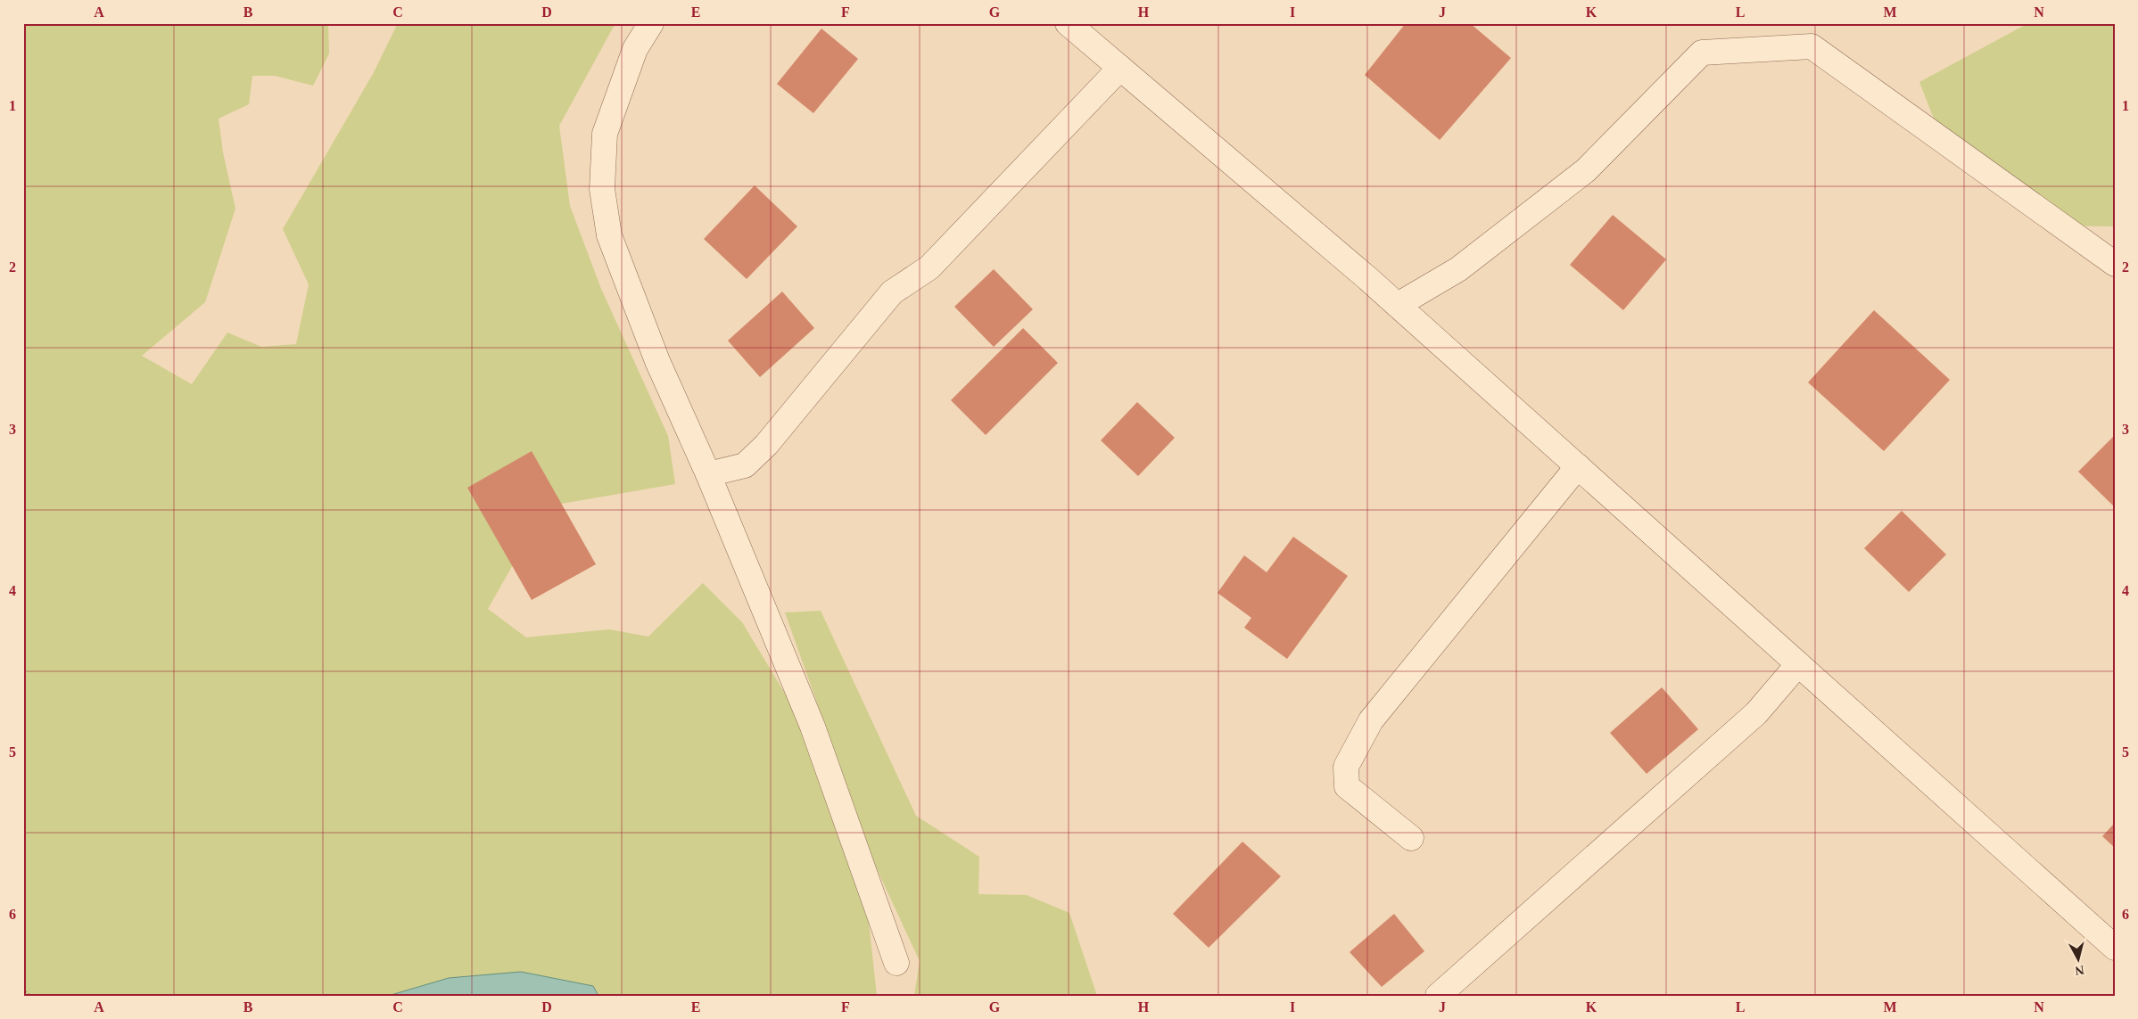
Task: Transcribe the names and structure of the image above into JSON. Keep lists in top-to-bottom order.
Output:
{
  "north": "bottom",
  "grid": {
    "columns": [
      "A",
      "B",
      "C",
      "D",
      "E",
      "F",
      "G",
      "H",
      "I",
      "J",
      "K",
      "L",
      "M",
      "N"
    ],
    "rows": [
      "1",
      "2",
      "3",
      "4",
      "5",
      "6"
    ]
  }
}
